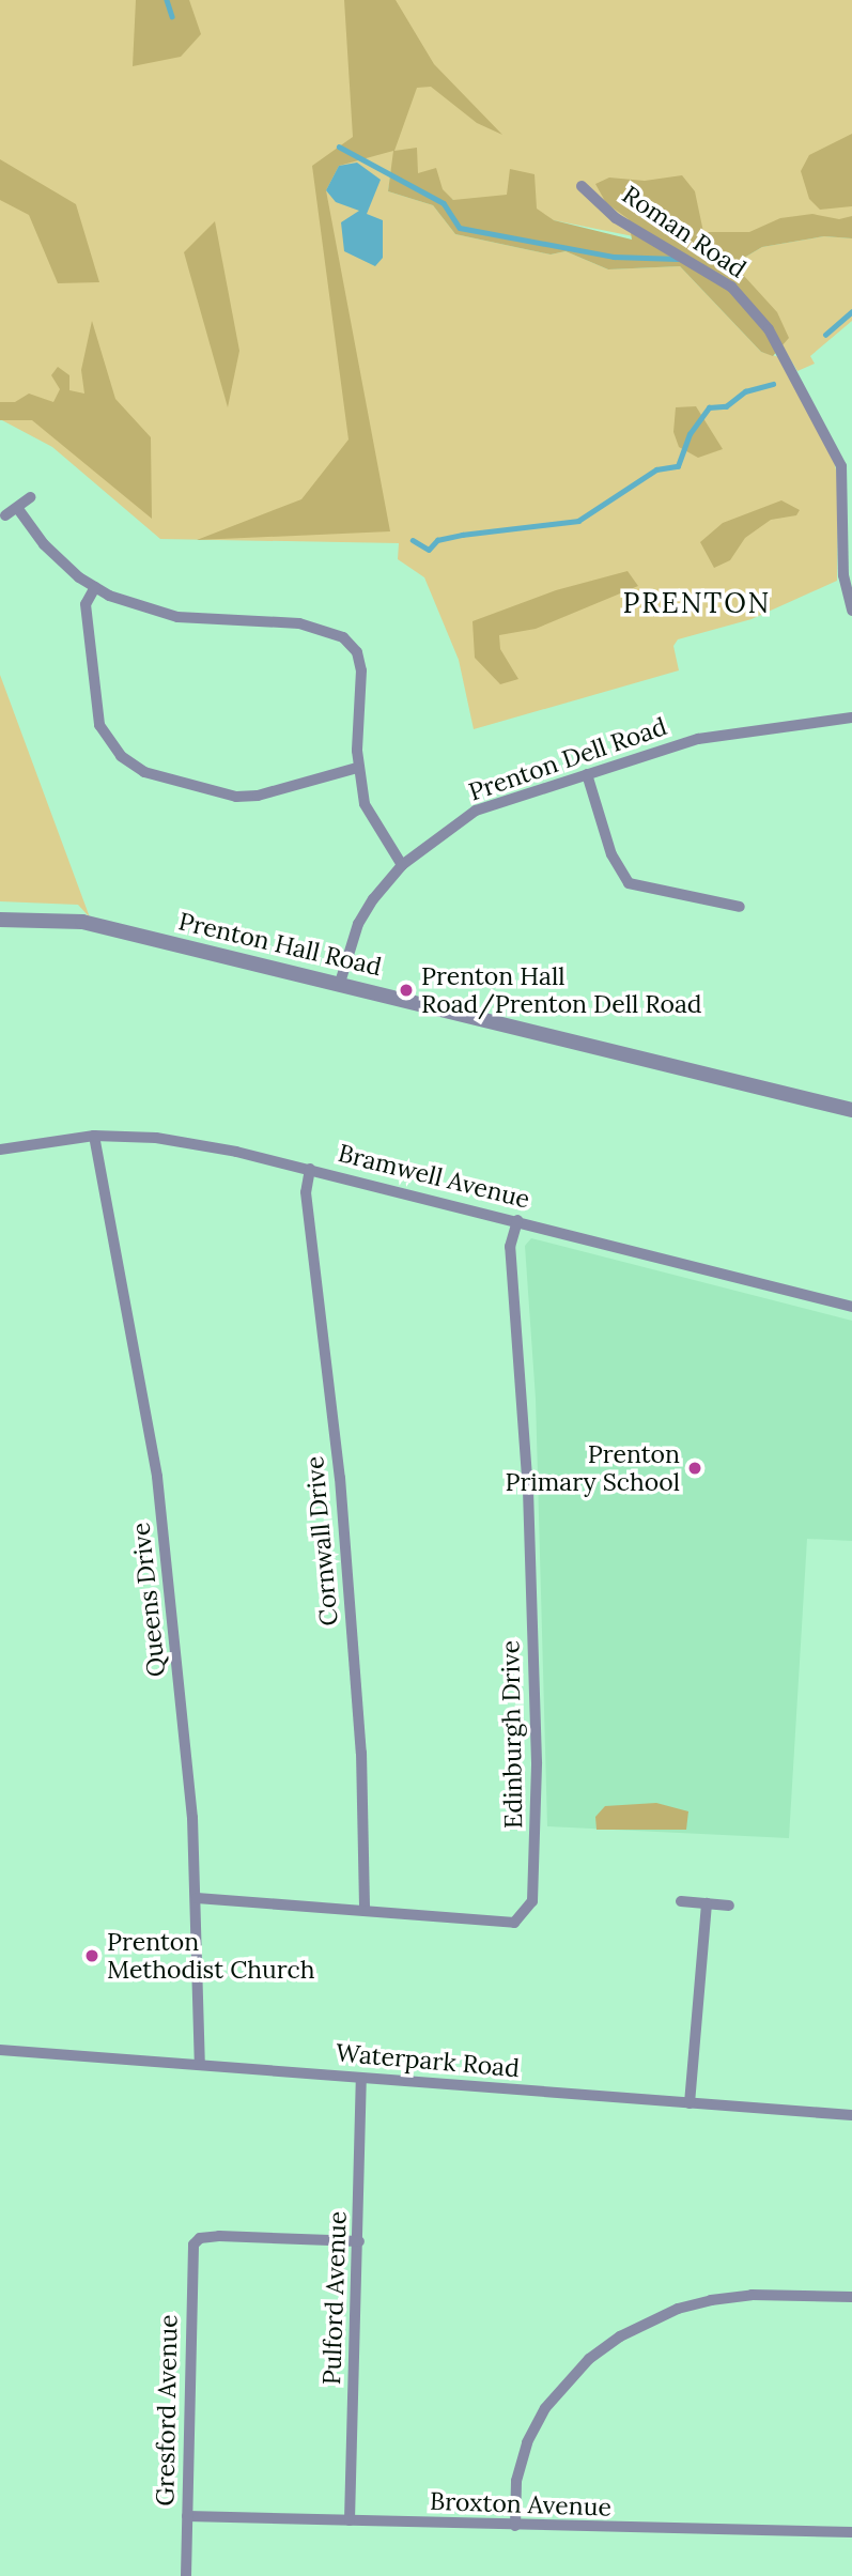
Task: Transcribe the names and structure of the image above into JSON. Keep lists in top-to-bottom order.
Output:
{
  "streets": {
    "street": [
      "Roman Road",
      "Prenton Dell Road",
      "Prenton Hall Road",
      "Bramwell Avenue",
      "Cornwall Drive",
      "Queens Drive",
      "Edinburgh Drive",
      "Waterpark Road",
      "Pulford Avenue",
      "Gresford Avenue",
      "Broxton Avenue"
    ]
  },
  "crossings": [
    ["Prenton Dell Road", "Prenton Hall Road"],
    ["Bramwell Avenue", "Cornwall Drive"],
    ["Bramwell Avenue", "Queens Drive"],
    ["Bramwell Avenue", "Edinburgh Drive"],
    ["Cornwall Drive", "Edinburgh Drive"],
    ["Queens Drive", "Edinburgh Drive"],
    ["Queens Drive", "Waterpark Road"],
    ["Waterpark Road", "Pulford Avenue"],
    ["Pulford Avenue", "Gresford Avenue"],
    ["Pulford Avenue", "Broxton Avenue"],
    ["Gresford Avenue", "Broxton Avenue"]
  ],
  "districts": ["PRENTON"],
  "places": ["Prenton Hall Road/Prenton Dell Road", "Prenton Primary School", "Prenton Methodist Church"]
}
